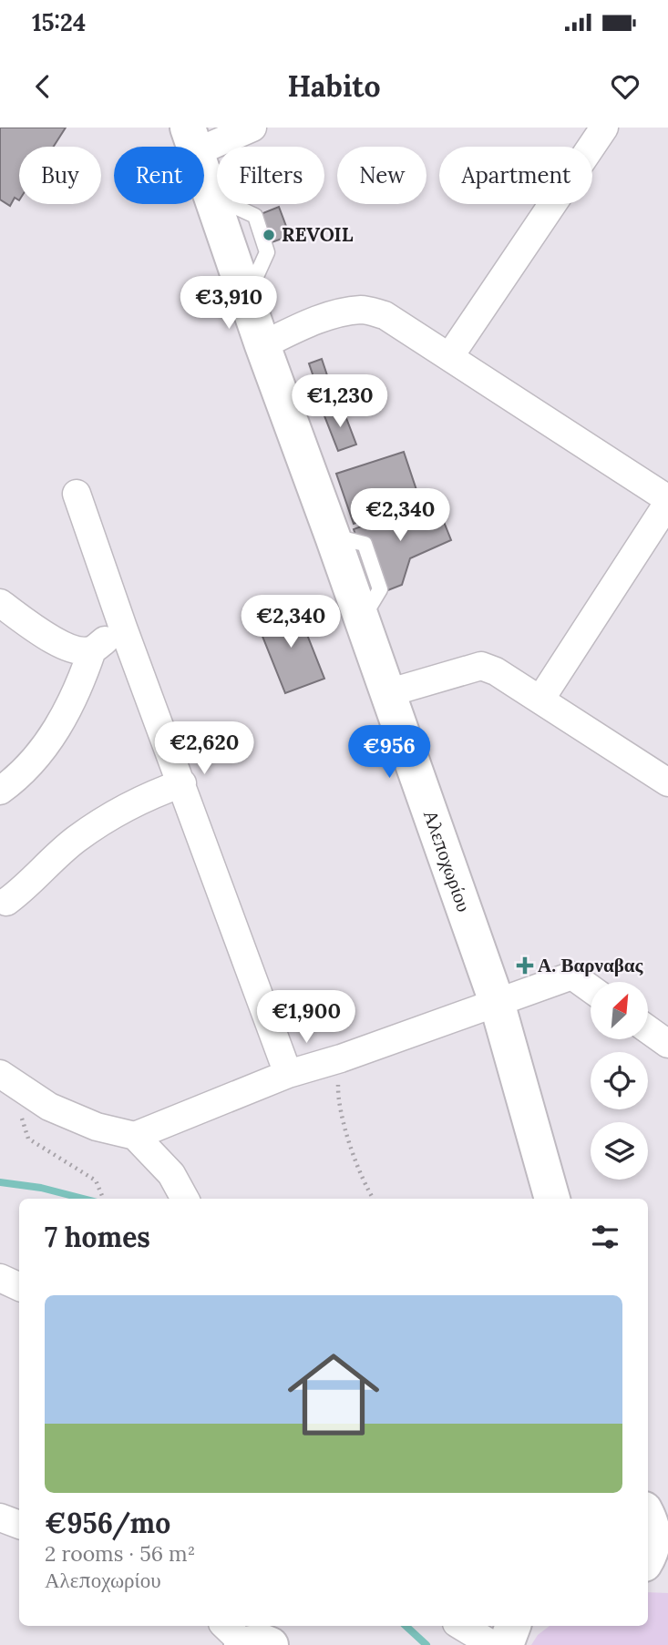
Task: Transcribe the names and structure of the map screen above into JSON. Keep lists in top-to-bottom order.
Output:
{
  "streets": {
    "main road": ["Αλεποχωρίου"]
  },
  "places": {
    "other": ["REVOIL"],
    "health": ["Α. Βαρναβας"]
  },
  "north": "top right",
  "page": {
    "status": "15:24",
    "header": "Habito",
    "chip": [
      "Buy",
      "Rent",
      "Filters",
      "New",
      "Apartment"
    ],
    "price": [
      "€3,910",
      "€1,230",
      "€2,340",
      "€2,340",
      "€2,620",
      "€956",
      "€1,900"
    ],
    "heading": "7 homes",
    "list": [
      {
        "name": "€956/mo",
        "note": "2 rooms · 56 m² · Αλεποχωρίου"
      }
    ]
  }
}
